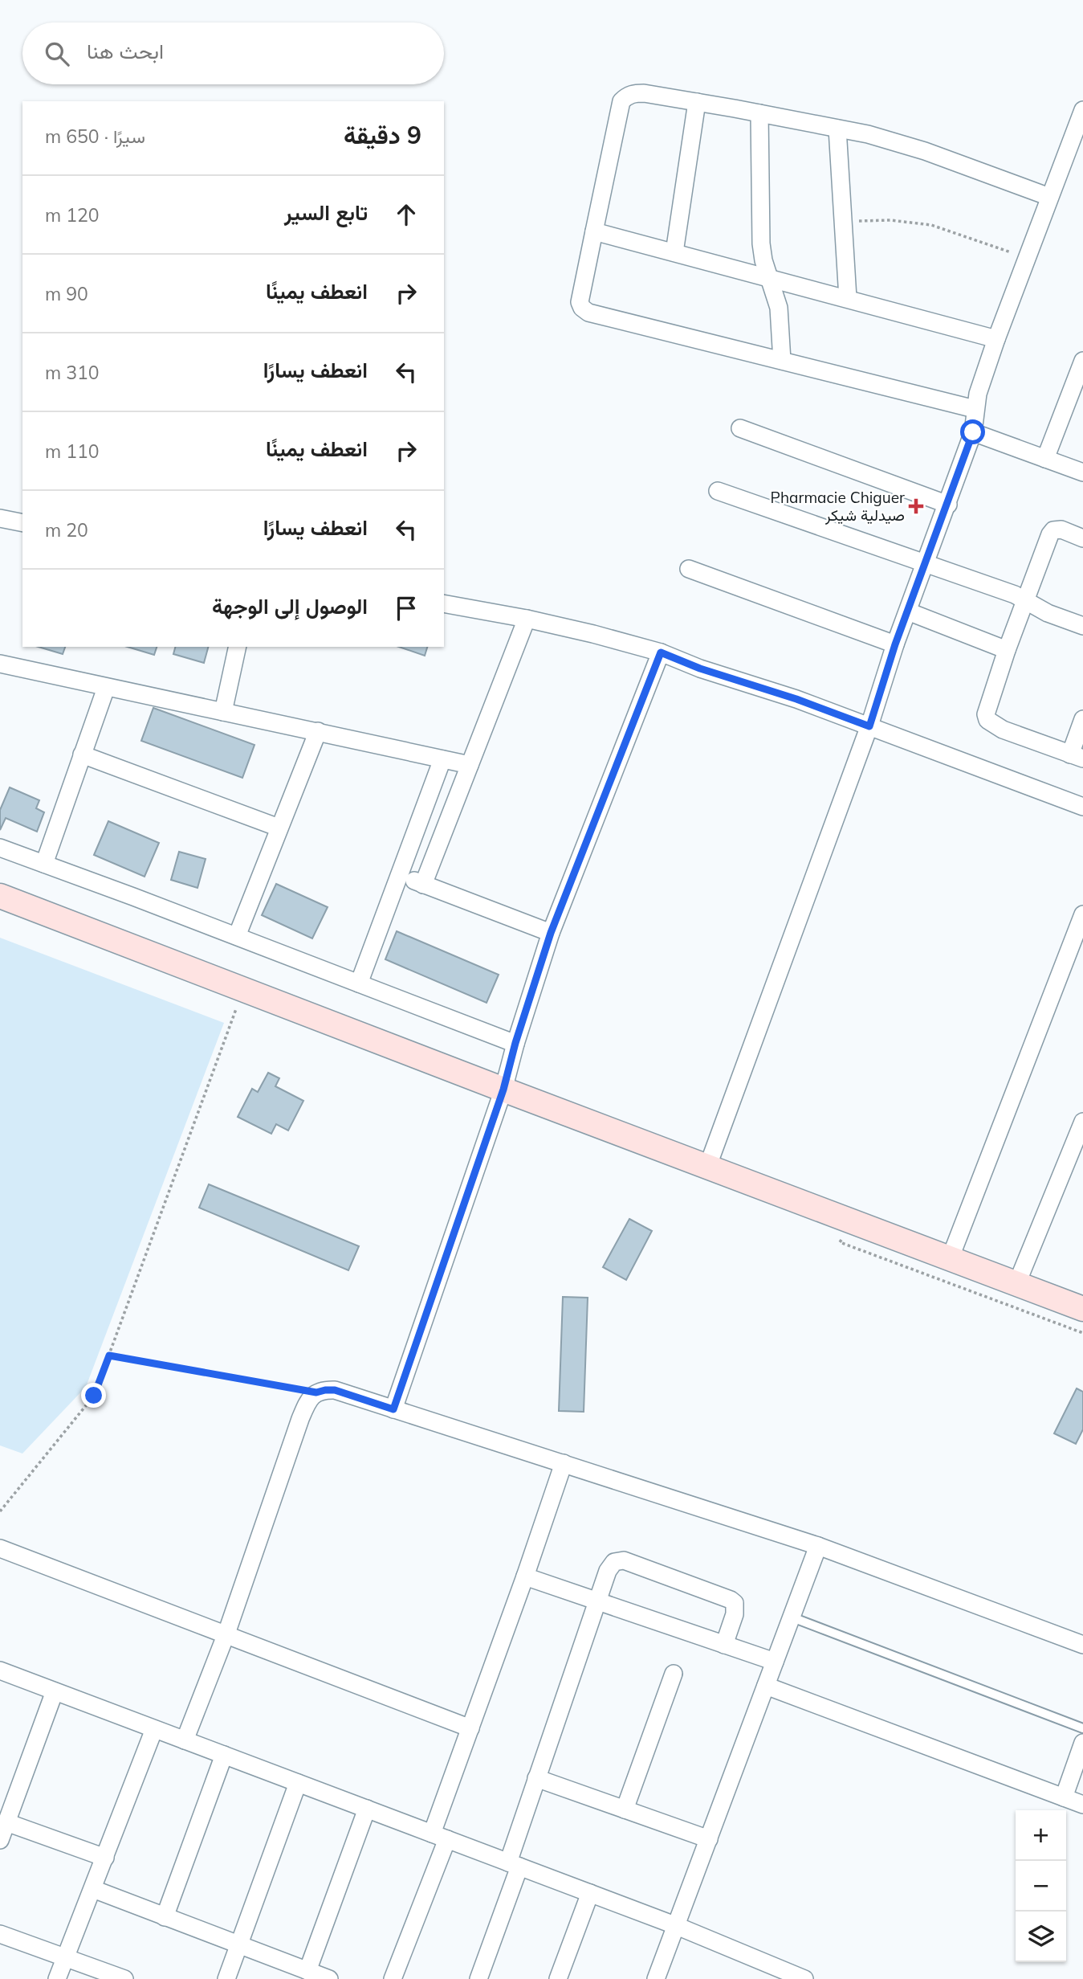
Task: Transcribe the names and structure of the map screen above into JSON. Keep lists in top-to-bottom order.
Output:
{
  "places": {
    "health": ["Pharmacie Chiguer صيدلية شيكر"]
  },
  "page": {
    "search": "ابحث هنا",
    "heading": ["9 دقيقة", "سيرًا · 650 m"],
    "list": [
      ["تابع السير", "120 m"],
      ["انعطف يمينًا", "90 m"],
      ["انعطف يسارًا", "310 m"],
      ["انعطف يمينًا", "110 m"],
      ["انعطف يسارًا", "20 m"],
      "الوصول إلى الوجهة"
    ],
    "map_buttons": ["+", "−"]
  }
}
